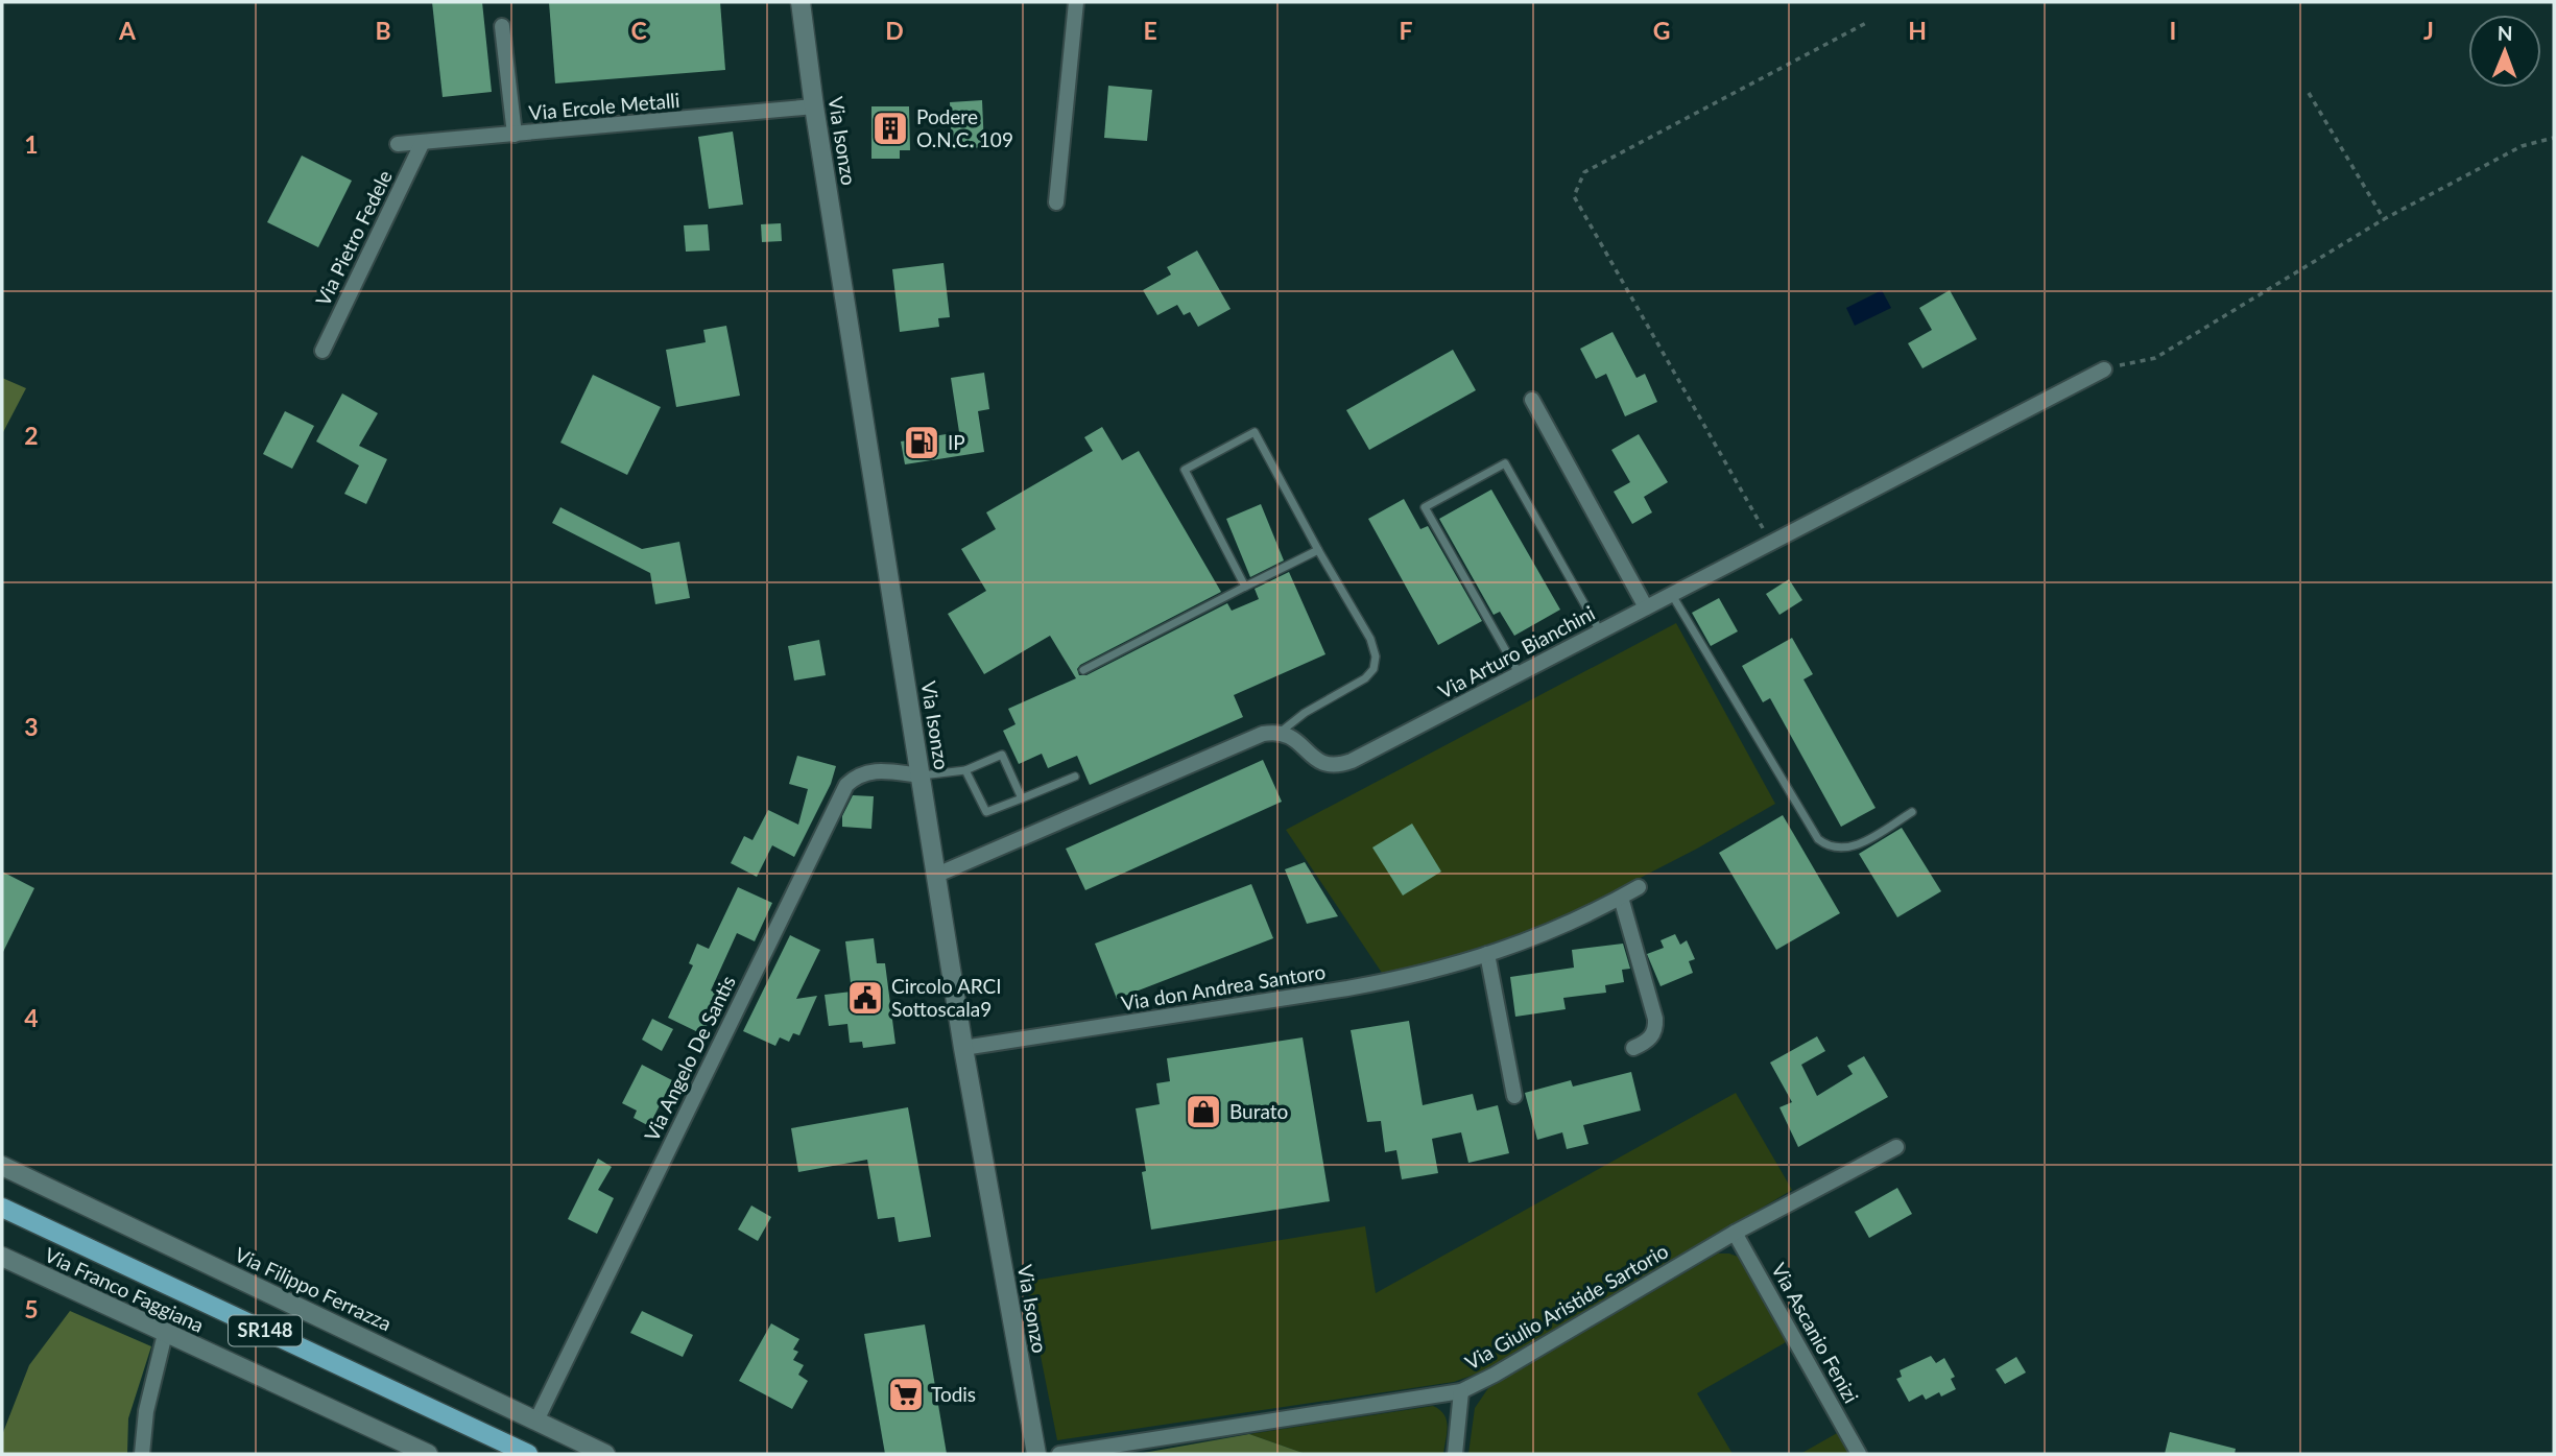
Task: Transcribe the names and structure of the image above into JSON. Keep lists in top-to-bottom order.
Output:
{
  "streets": {
    "main road": [
      "Via Isonzo",
      "Via Filippo Ferrazza",
      "Via Franco Faggiana",
      "SR148"
    ],
    "street": [
      "Via Ercole Metalli",
      "Via Pietro Fedele",
      "Via Arturo Bianchini",
      "Via don Andrea Santoro",
      "Via Angelo De Santis",
      "Via Giulio Aristide Sartorio",
      "Via Ascanio Fenizi"
    ]
  },
  "crossings": [
    ["Via Ercole Metalli", "Via Isonzo"],
    ["Via Ercole Metalli", "Via Pietro Fedele"],
    ["Via Isonzo", "Via don Andrea Santoro"],
    ["Via Isonzo", "Via Angelo De Santis"],
    ["Via Angelo De Santis", "Via Filippo Ferrazza"],
    ["Via Giulio Aristide Sartorio", "Via Ascanio Fenizi"]
  ],
  "places": {
    "building": ["Podere O.N.C. 109"],
    "fuel station": ["IP"],
    "public building": ["Circolo ARCI Sottoscala9"],
    "shop": ["Burato"],
    "supermarket": ["Todis"]
  },
  "north": "top",
  "grid": {
    "columns": [
      "A",
      "B",
      "C",
      "D",
      "E",
      "F",
      "G",
      "H",
      "I",
      "J"
    ],
    "rows": [
      "1",
      "2",
      "3",
      "4",
      "5"
    ]
  }
}
